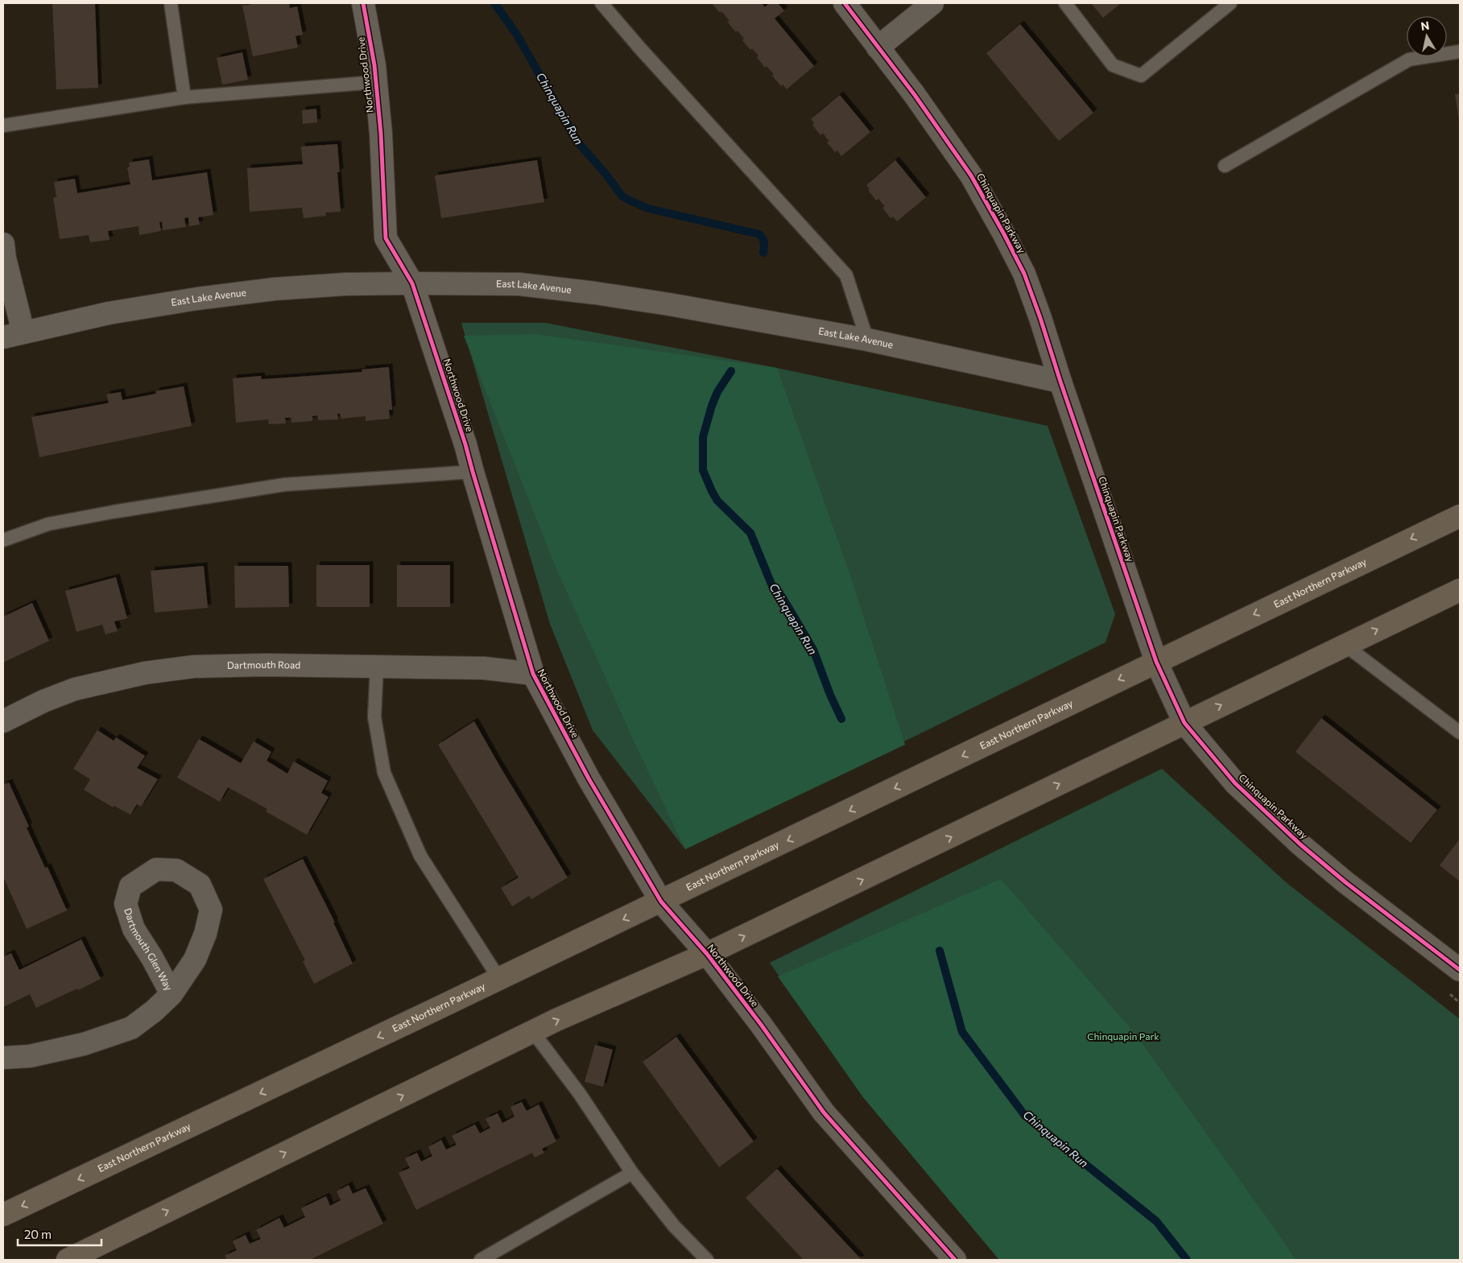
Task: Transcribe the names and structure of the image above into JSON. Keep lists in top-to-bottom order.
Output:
{
  "streets": {
    "main road": ["East Northern Parkway"],
    "street": [
      "Northwood Drive",
      "Chinquapin Parkway",
      "East Lake Avenue",
      "Dartmouth Road",
      "Dartmouth Glen Way"
    ]
  },
  "crossings": [
    ["Northwood Drive", "East Lake Avenue"],
    ["Northwood Drive", "East Northern Parkway"],
    ["Northwood Drive", "Dartmouth Road"],
    ["Chinquapin Parkway", "East Lake Avenue"],
    ["Chinquapin Parkway", "East Northern Parkway"]
  ],
  "water": ["Chinquapin Run"],
  "parks": ["Chinquapin Park"],
  "scale_bar": "20 m",
  "north": "top"
}
